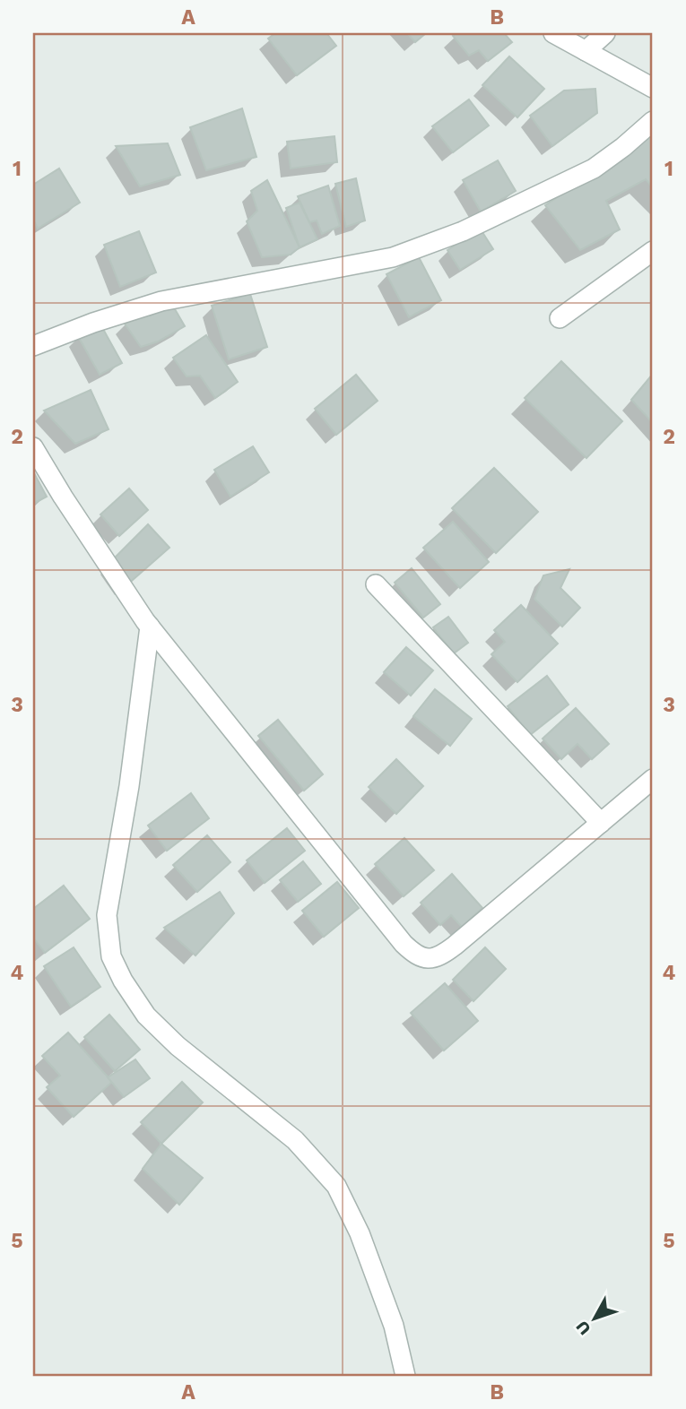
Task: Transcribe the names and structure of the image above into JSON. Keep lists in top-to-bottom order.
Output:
{
  "north": "bottom left",
  "grid": {
    "columns": ["A", "B"],
    "rows": [
      "1",
      "2",
      "3",
      "4",
      "5"
    ]
  }
}
